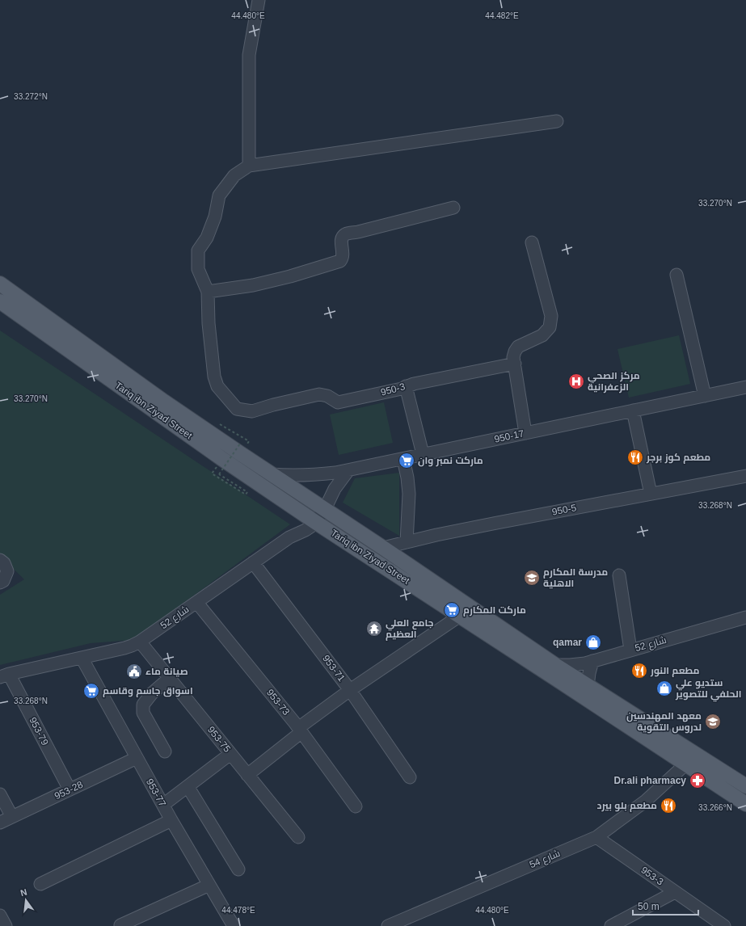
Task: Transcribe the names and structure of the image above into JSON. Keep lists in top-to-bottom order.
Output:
{
  "streets": {
    "main road": ["Tariq ibn Ziyad Street"],
    "street": [
      "950-3",
      "950-17",
      "950-5",
      "شارع 52",
      "953-71",
      "953-73",
      "953-79",
      "953-75",
      "953-28",
      "953-77",
      "شارع 54",
      "953-3"
    ]
  },
  "crossings": [
    ["Tariq ibn Ziyad Street", "950-17"],
    ["Tariq ibn Ziyad Street", "950-5"],
    ["Tariq ibn Ziyad Street", "شارع 52"],
    ["Tariq ibn Ziyad Street", "شارع 54"],
    ["950-17", "شارع 52"],
    ["شارع 52", "953-71"],
    ["شارع 52", "953-73"],
    ["شارع 52", "953-79"],
    ["شارع 52", "953-75"],
    ["شارع 52", "953-77"],
    ["953-79", "953-28"],
    ["953-28", "953-77"],
    ["شارع 54", "953-3"]
  ],
  "places": {
    "hospital": ["مركز الصحي الزعفرانية"],
    "restaurant": ["مطعم كوز برجر", "مطعم النور", "مطعم بلو بيرد"],
    "supermarket": ["ماركت نمبر وان", "ماركت المكارم", "اسواق جاسم وقاسم"],
    "school or university": ["مدرسة المكارم الاهلية", "معهد المهندسين لدروس التقوية"],
    "temple": ["جامع العلي العظيم"],
    "shop": ["qamar", "ستديو علي الحلفي للتصوير"],
    "public building": ["صيانة ماء"],
    "pharmacy": ["Dr.ali pharmacy"]
  },
  "scale_bar": "50 m",
  "north": "top",
  "coordinates": [
    "44.482°E",
    "44.480°E",
    "33.272°N",
    "33.270°N",
    "33.268°N",
    "33.266°N",
    "44.478°E"
  ]
}
